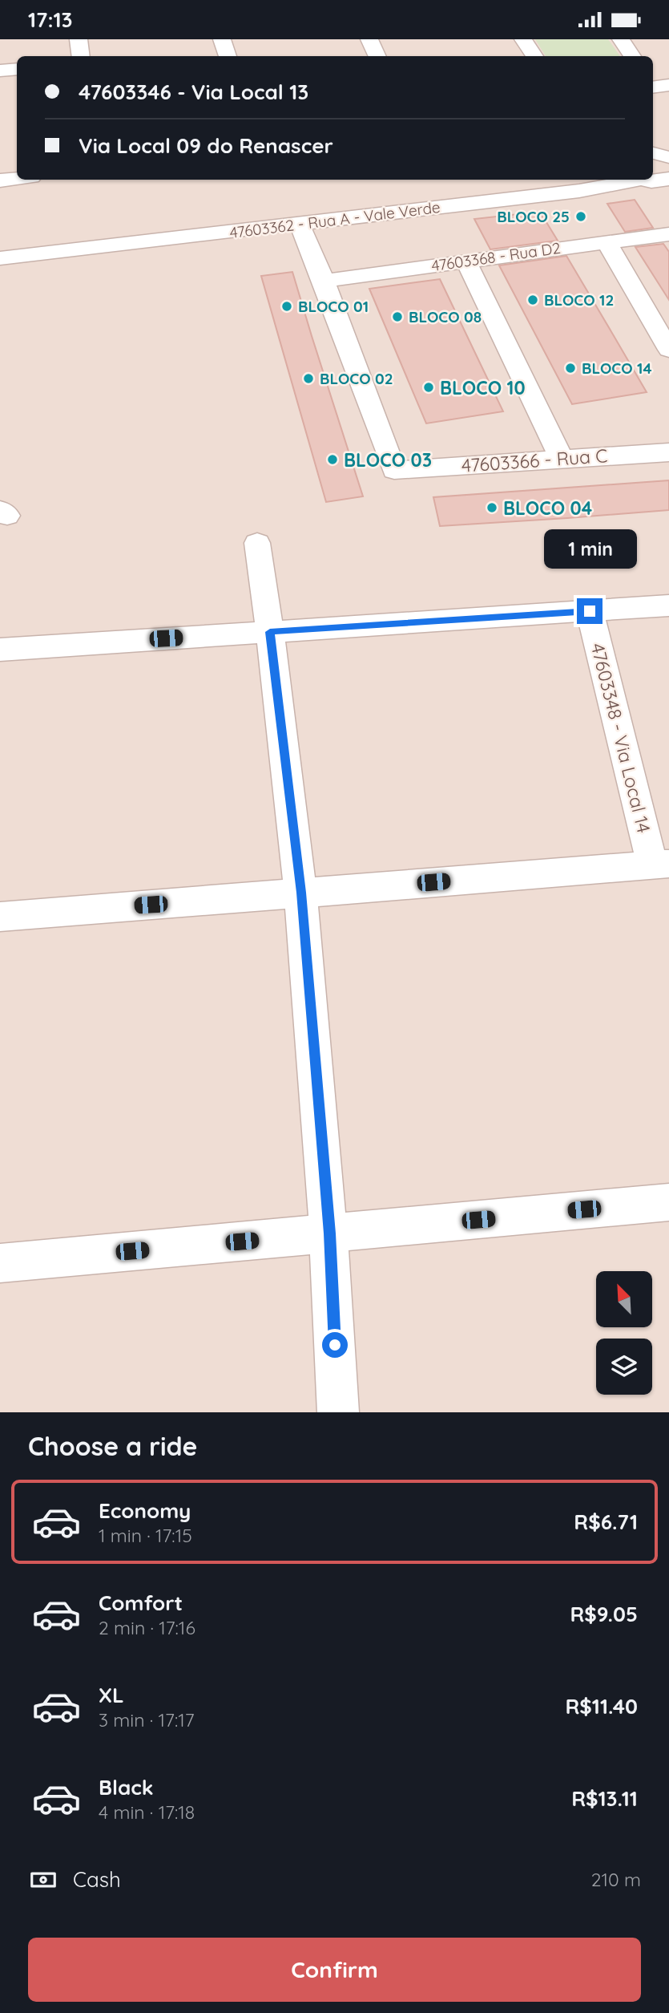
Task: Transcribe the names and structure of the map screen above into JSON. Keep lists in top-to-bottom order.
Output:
{
  "streets": {
    "street": [
      "47603362 - Rua A - Vale Verde",
      "47603368 - Rua D2",
      "47603366 - Rua C",
      "47603348 - Via Local 14"
    ]
  },
  "crossings": [
    ["47603362 - Rua A - Vale Verde", "47603366 - Rua C"],
    ["47603368 - Rua D2", "47603366 - Rua C"]
  ],
  "places": [
    "BLOCO 25",
    "BLOCO 12",
    "BLOCO 01",
    "BLOCO 08",
    "BLOCO 14",
    "BLOCO 02",
    "BLOCO 10",
    "BLOCO 03",
    "BLOCO 04"
  ],
  "north": "top left",
  "page": {
    "status": "17:13",
    "banner": ["47603346 - Via Local 13", "Via Local 09 do Renascer"],
    "bubble": "1 min",
    "heading": "Choose a ride",
    "list": [
      {
        "name": "Economy",
        "note": "1 min · 17:15",
        "value": "R$6.71"
      },
      {
        "name": "Comfort",
        "note": "2 min · 17:16",
        "value": "R$9.05"
      },
      {
        "name": "XL",
        "note": "3 min · 17:17",
        "value": "R$11.40"
      },
      {
        "name": "Black",
        "note": "4 min · 17:18",
        "value": "R$13.11"
      }
    ],
    "pay": ["Cash", "210 m"],
    "buttons": "Confirm"
  }
}
